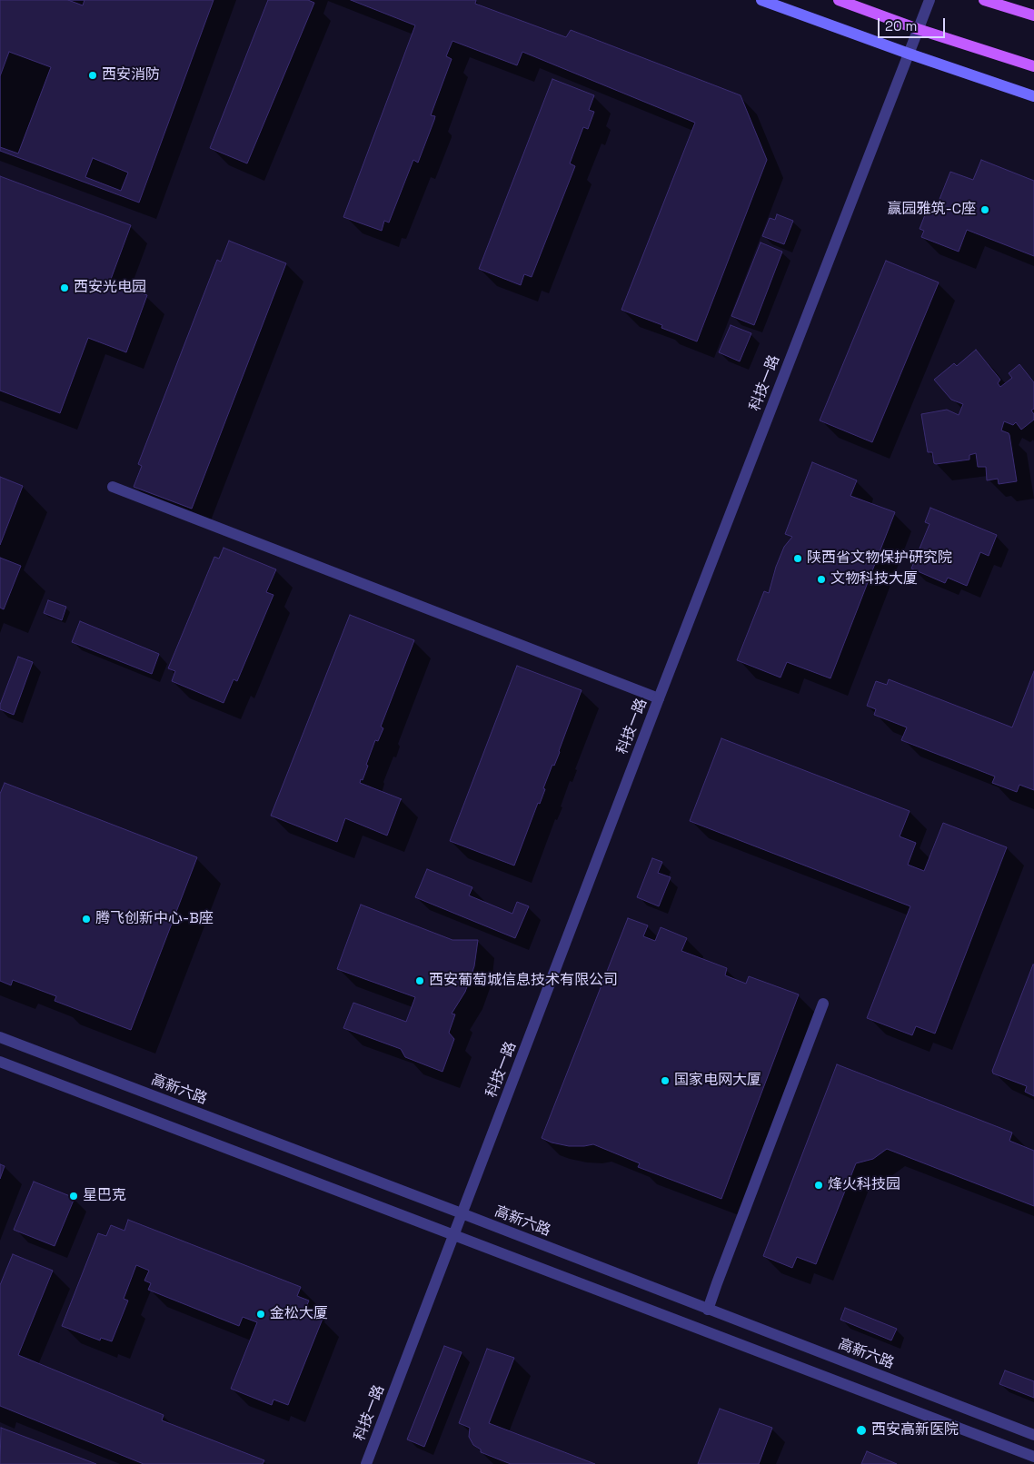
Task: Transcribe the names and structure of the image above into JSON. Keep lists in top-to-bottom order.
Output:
{
  "streets": {
    "street": ["科技一路", "高新六路"]
  },
  "crossings": [
    ["科技一路", "高新六路"]
  ],
  "places": [
    "西安消防",
    "赢园雅筑-C座",
    "西安光电园",
    "陕西省文物保护研究院",
    "文物科技大厦",
    "腾飞创新中心-B座",
    "西安葡萄城信息技术有限公司",
    "国家电网大厦",
    "烽火科技园",
    "星巴克",
    "金松大厦",
    "西安高新医院"
  ],
  "scale_bar": "20 m"
}
